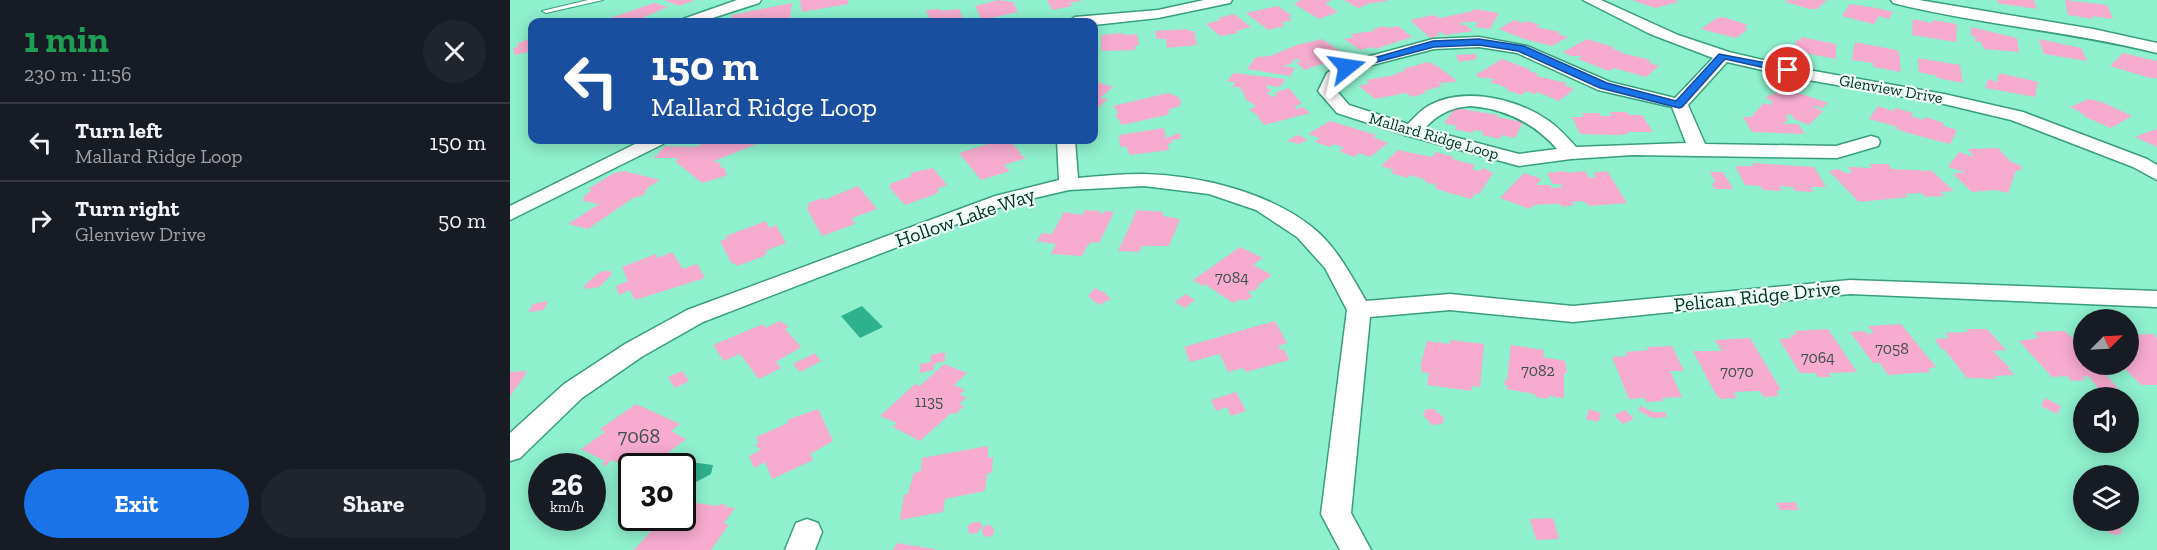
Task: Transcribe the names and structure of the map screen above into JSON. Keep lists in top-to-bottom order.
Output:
{
  "streets": {
    "street": [
      "Glenview Drive",
      "Mallard Ridge Loop",
      "Hollow Lake Way",
      "Pelican Ridge Drive"
    ]
  },
  "crossings": [
    ["Hollow Lake Way", "Pelican Ridge Drive"]
  ],
  "house_numbers": [
    "7084",
    "7058",
    "7064",
    "7082",
    "7070",
    "1135",
    "7068"
  ],
  "north": "top right",
  "page": {
    "heading": ["1 min", "230 m · 11:56"],
    "turn": ["150 m", "Mallard Ridge Loop"],
    "list": [
      {
        "name": "Turn left",
        "note": "Mallard Ridge Loop",
        "value": "150 m"
      },
      {
        "name": "Turn right",
        "note": "Glenview Drive",
        "value": "50 m"
      }
    ],
    "speed": "26 km/h",
    "limit": "30",
    "buttons": ["Exit", "Share"]
  }
}
